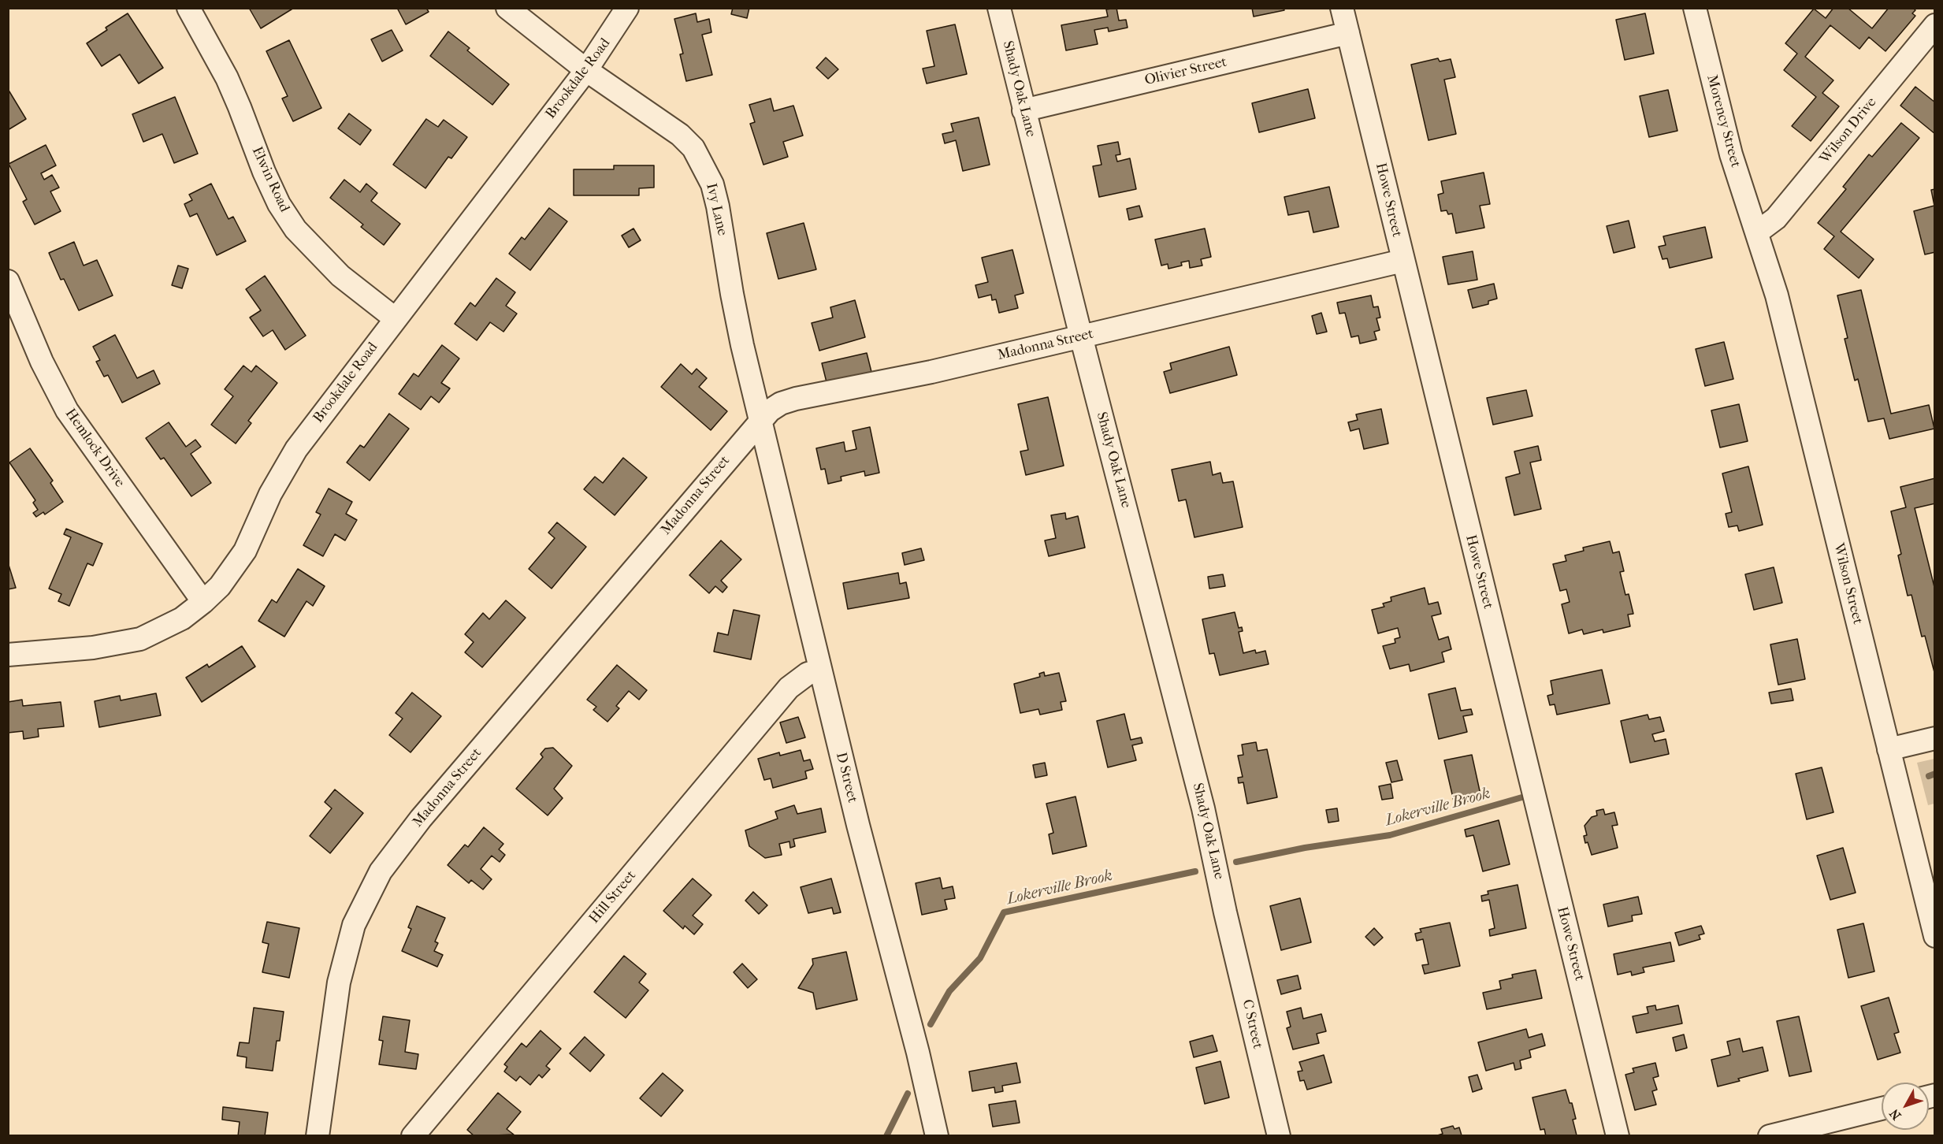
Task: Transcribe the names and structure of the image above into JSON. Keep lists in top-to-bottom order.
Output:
{
  "streets": {
    "street": [
      "Olivier Street",
      "Brookdale Road",
      "Shady Oak Lane",
      "Morency Street",
      "Wilson Drive",
      "Elwin Road",
      "Howe Street",
      "Ivy Lane",
      "Madonna Street",
      "Hemlock Drive",
      "Wilson Street",
      "D Street",
      "Hill Street",
      "C Street"
    ]
  },
  "crossings": [
    ["Olivier Street", "Shady Oak Lane"],
    ["Olivier Street", "Howe Street"],
    ["Brookdale Road", "Elwin Road"],
    ["Brookdale Road", "Ivy Lane"],
    ["Brookdale Road", "Hemlock Drive"],
    ["Shady Oak Lane", "Madonna Street"],
    ["Shady Oak Lane", "C Street"],
    ["Morency Street", "Wilson Drive"],
    ["Morency Street", "Wilson Street"],
    ["Wilson Drive", "Wilson Street"],
    ["Howe Street", "Madonna Street"],
    ["Ivy Lane", "Madonna Street"],
    ["Ivy Lane", "D Street"],
    ["Madonna Street", "D Street"],
    ["D Street", "Hill Street"]
  ],
  "water": ["Lokerville Brook"],
  "north": "bottom left"
}
